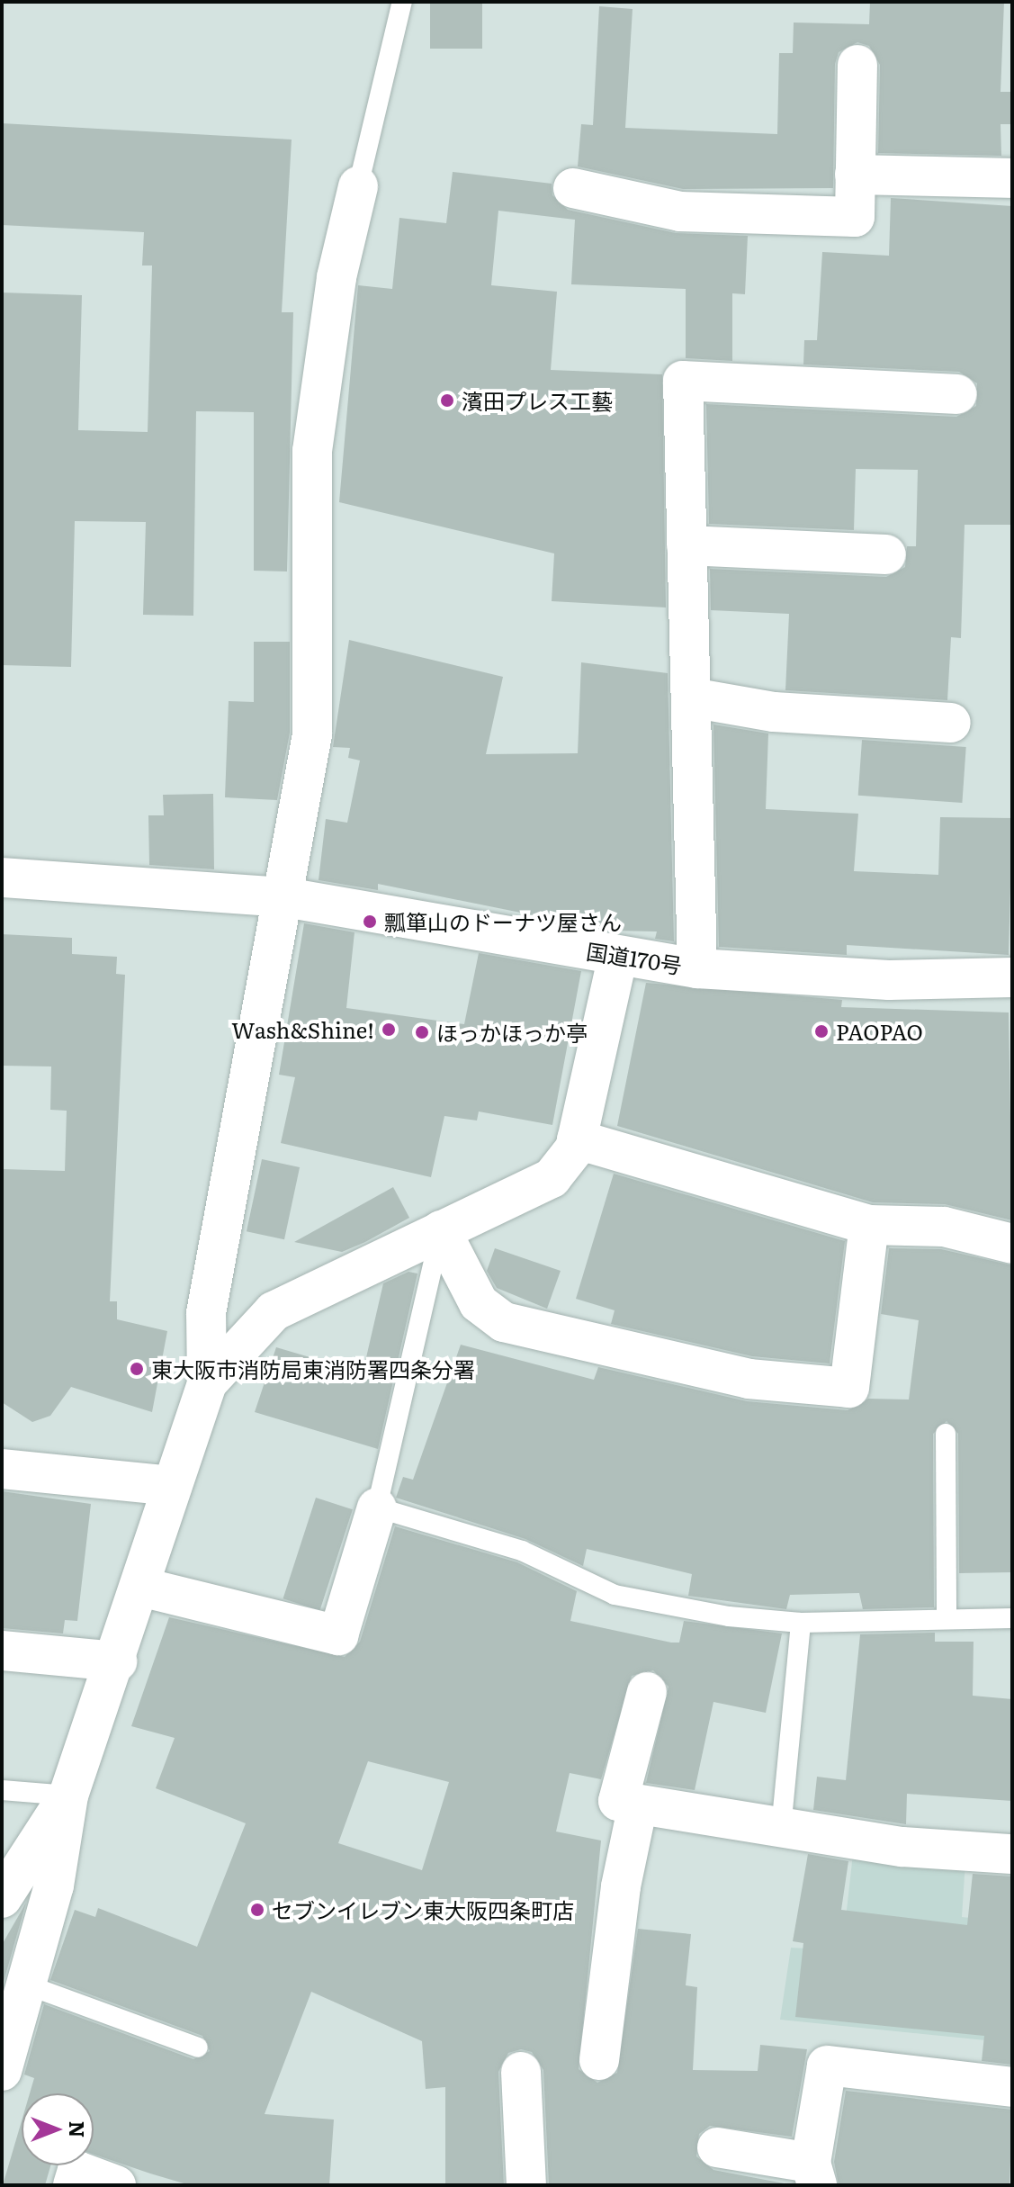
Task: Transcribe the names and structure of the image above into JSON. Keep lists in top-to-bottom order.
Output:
{
  "streets": {
    "main road": ["国道170号"]
  },
  "places": [
    "濱田プレス工藝",
    "瓢箪山のドーナツ屋さん",
    "Wash&Shine!",
    "PAOPAO",
    "ほっかほっか亭",
    "東大阪市消防局東消防署四条分署",
    "セブンイレブン東大阪四条町店"
  ],
  "north": "right"
}
